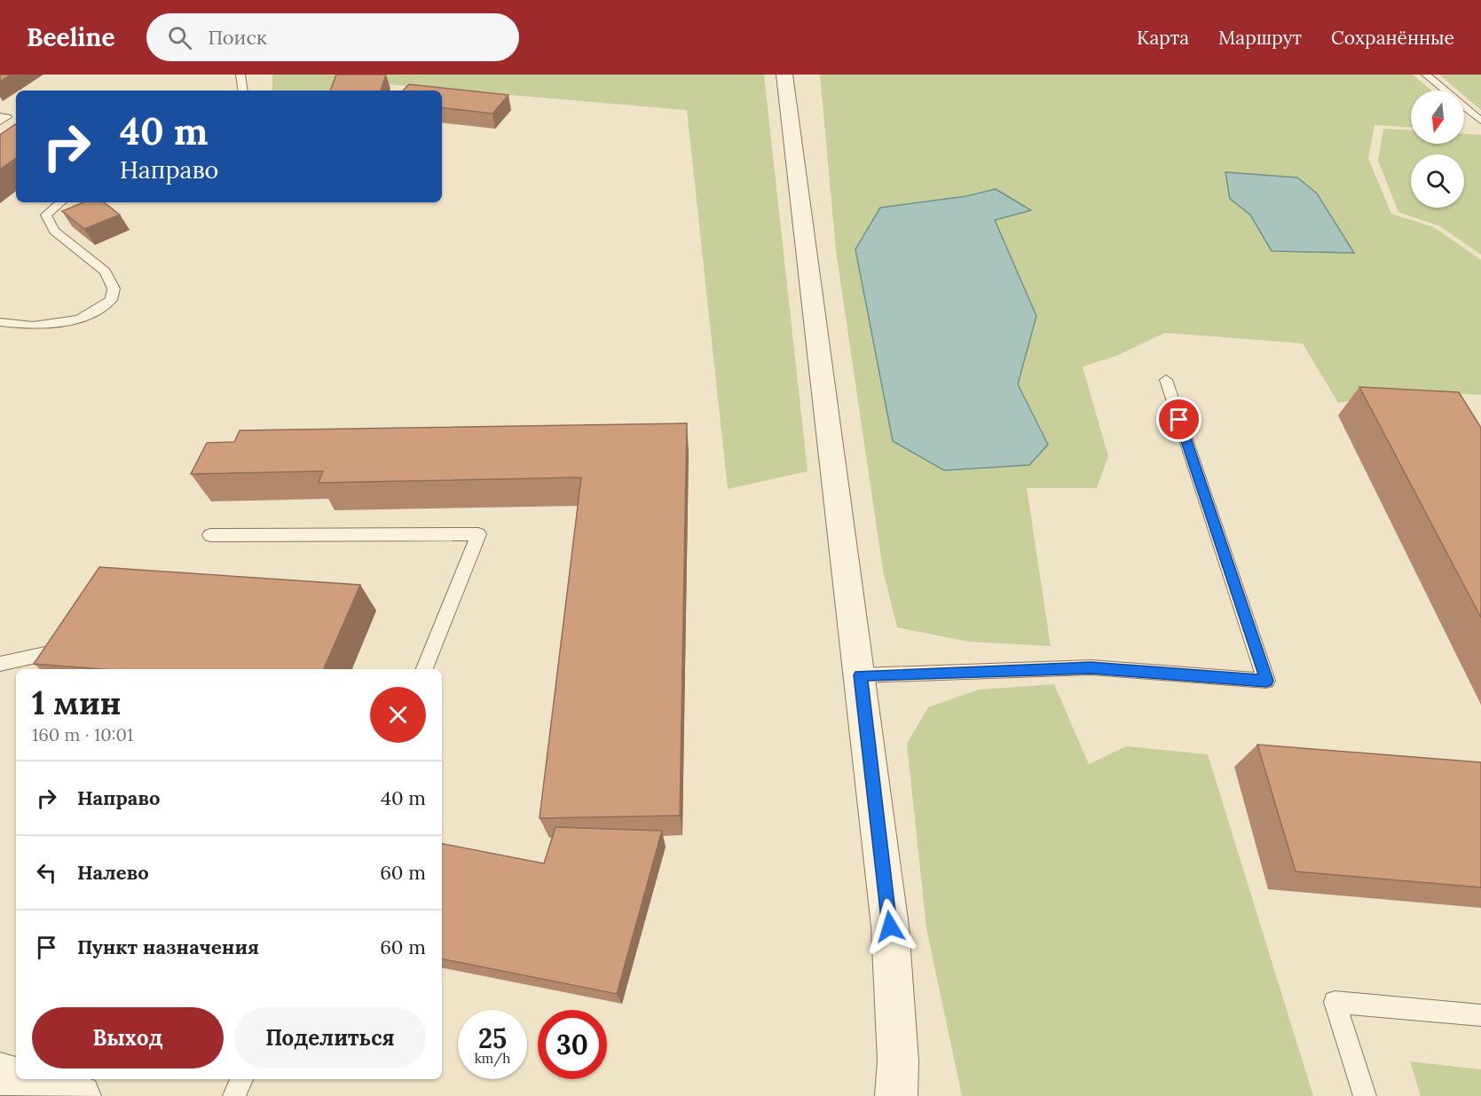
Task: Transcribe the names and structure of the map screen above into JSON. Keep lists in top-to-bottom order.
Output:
{
  "north": "bottom",
  "page": {
    "header": "Beeline",
    "search": "Поиск",
    "nav": ["Карта", "Маршрут", "Сохранённые"],
    "turn": ["40 m", "Направо"],
    "heading": ["1 мин", "160 m · 10:01"],
    "list": [
      {
        "name": "Направо",
        "value": "40 m"
      },
      {
        "name": "Налево",
        "value": "60 m"
      },
      {
        "name": "Пункт назначения",
        "value": "60 m"
      }
    ],
    "buttons": ["Выход", "Поделиться"],
    "speed": "25 km/h",
    "limit": "30"
  }
}
